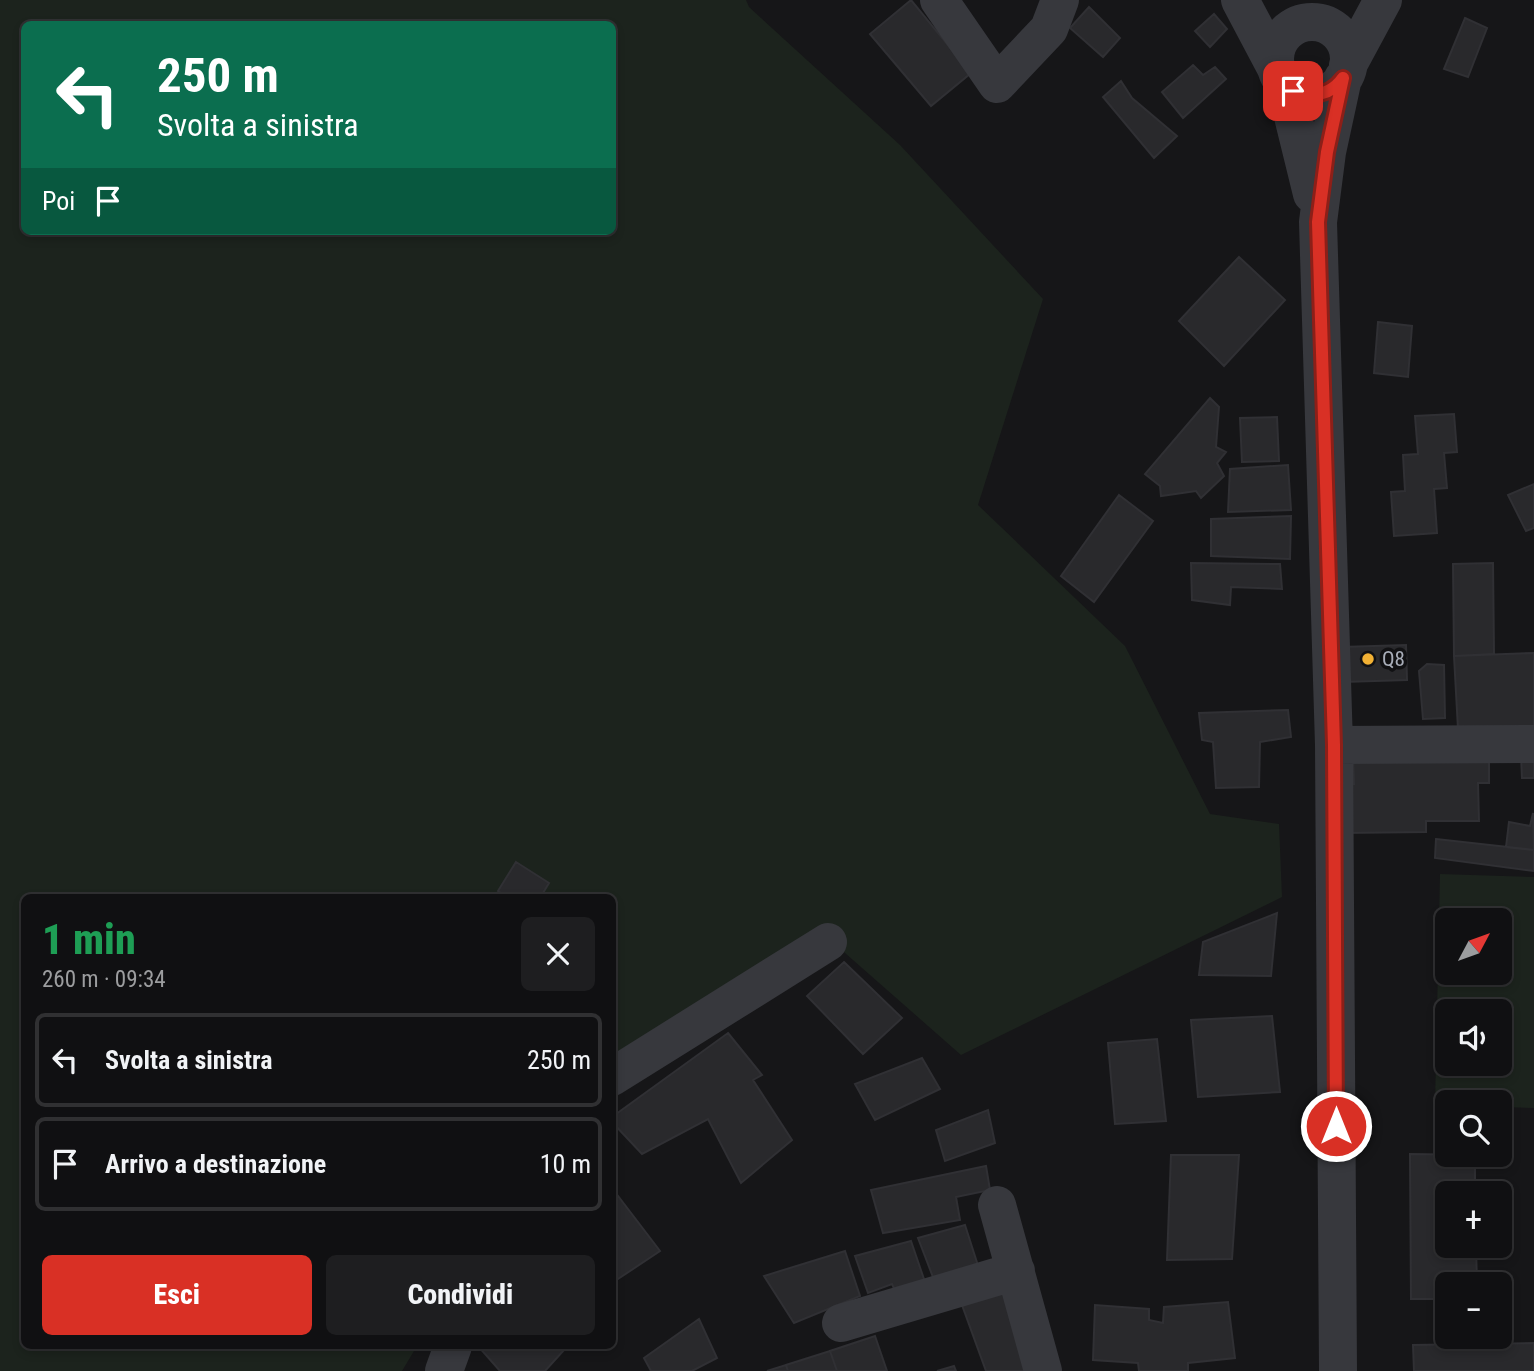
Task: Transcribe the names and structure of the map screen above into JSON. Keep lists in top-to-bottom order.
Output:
{
  "places": ["Q8"],
  "north": "top right",
  "page": {
    "turn": ["250 m", "Svolta a sinistra"],
    "then": "Poi",
    "heading": ["1 min", "260 m · 09:34"],
    "map_buttons": ["+", "−"],
    "list": [
      {
        "name": "Svolta a sinistra",
        "value": "250 m"
      },
      {
        "name": "Arrivo a destinazione",
        "value": "10 m"
      }
    ],
    "buttons": ["Esci", "Condividi"]
  }
}
